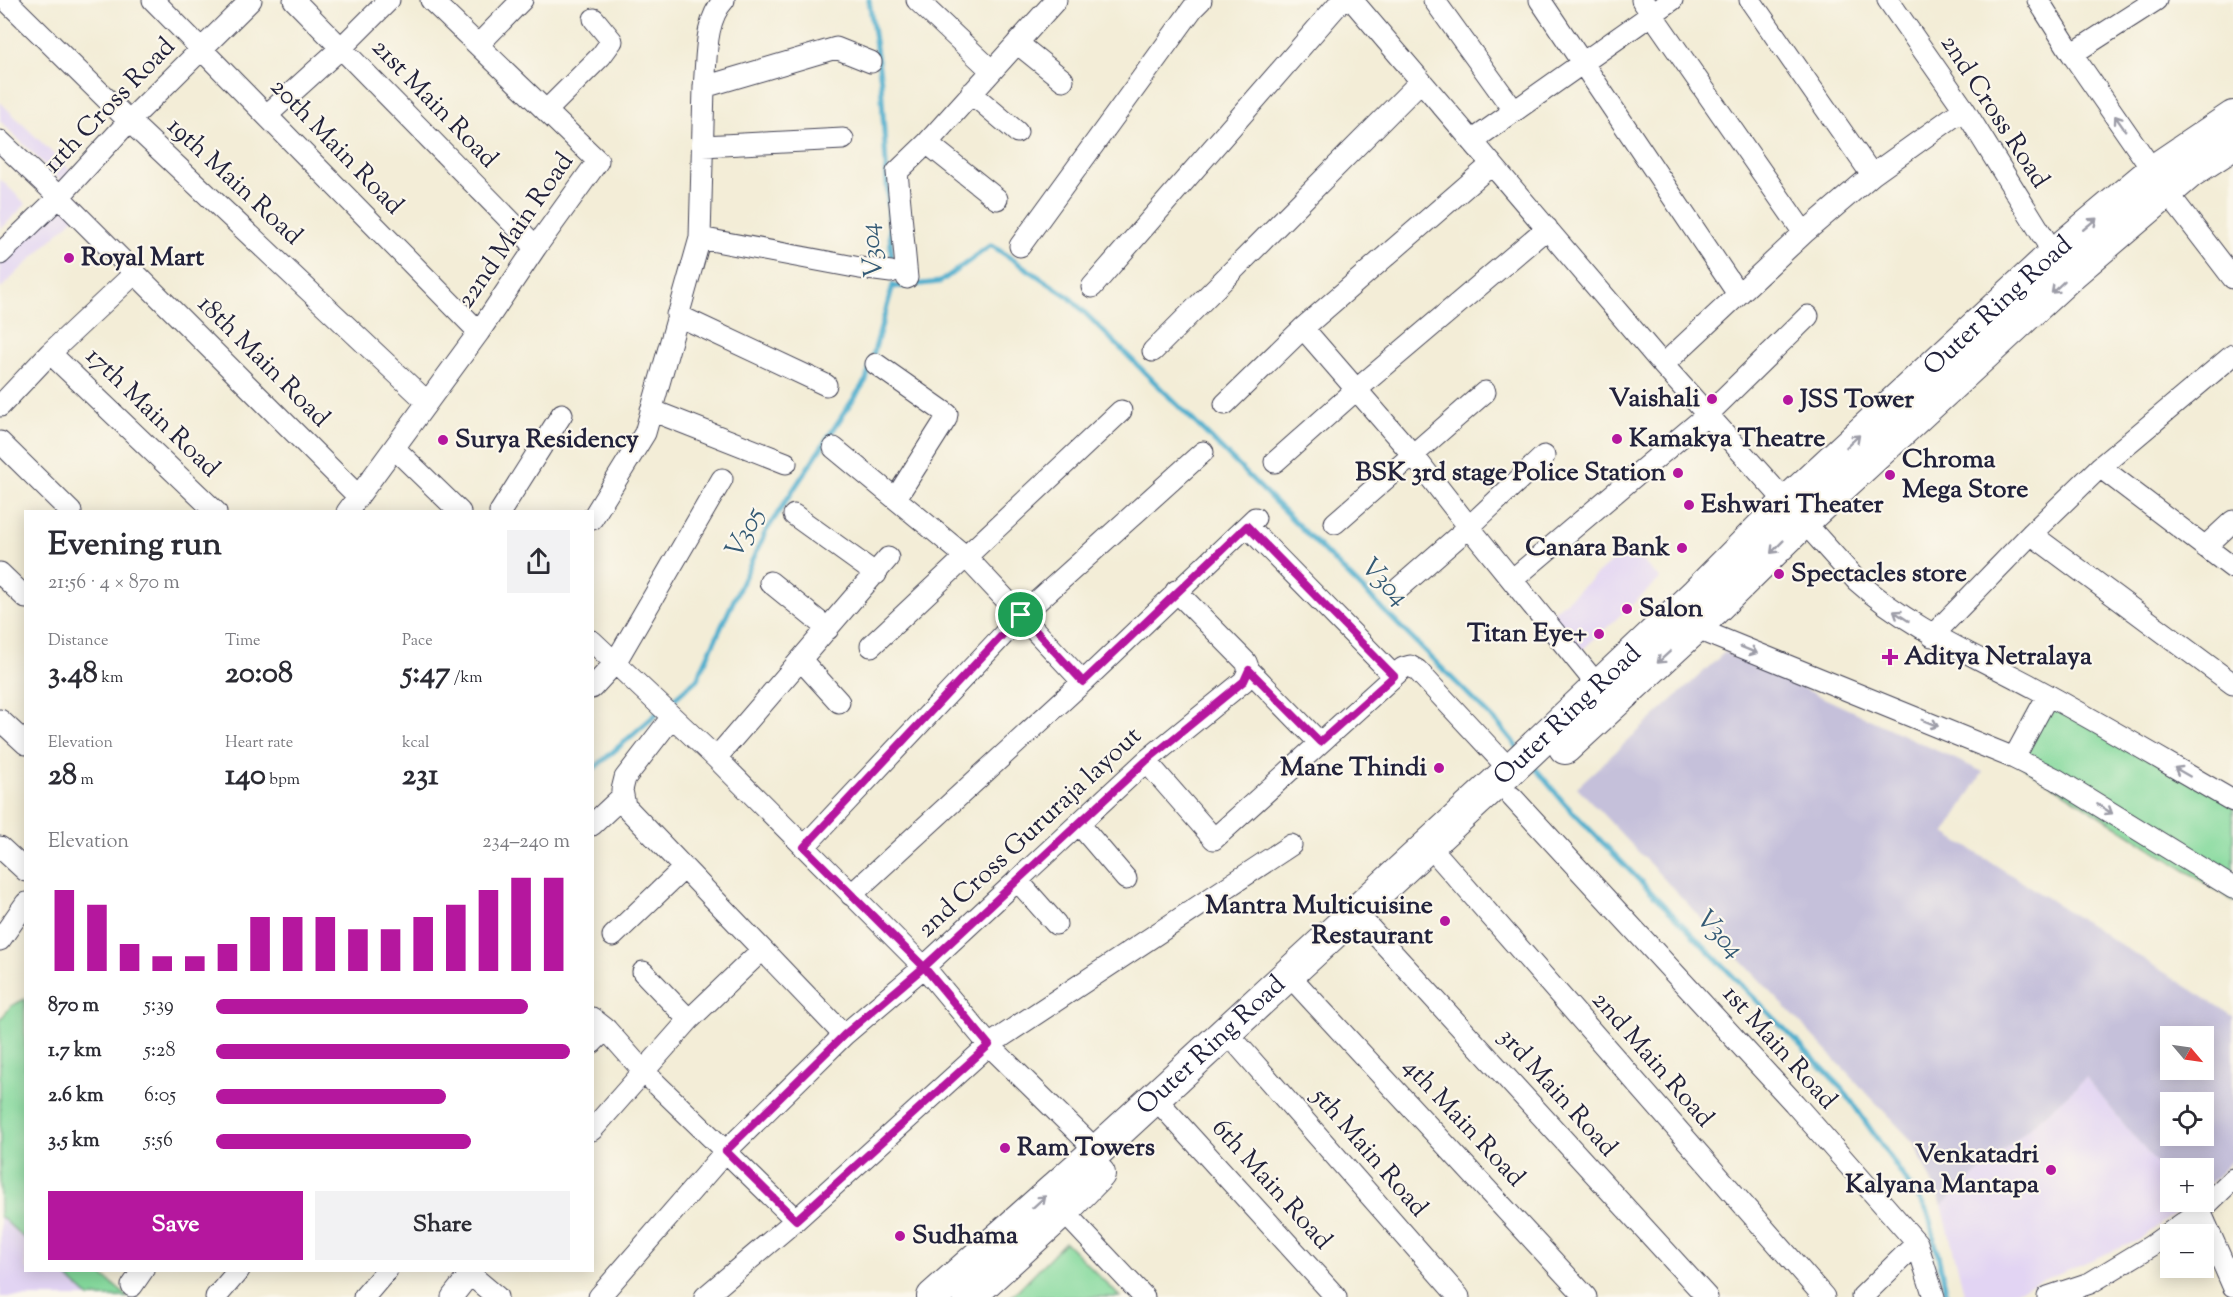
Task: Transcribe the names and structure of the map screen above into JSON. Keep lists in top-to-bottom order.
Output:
{
  "streets": {
    "highway": ["Outer Ring Road"],
    "street": [
      "21st Main Road",
      "11th Cross Road",
      "2nd Cross Road",
      "20th Main Road",
      "19th Main Road",
      "22nd Main Road",
      "18th Main Road",
      "17th Main Road",
      "2nd Cross Gururaja layout",
      "1st Main Road",
      "2nd Main Road",
      "3rd Main Road",
      "4th Main Road",
      "5th Main Road",
      "6th Main Road"
    ]
  },
  "crossings": [
    ["21st Main Road", "22nd Main Road"],
    ["11th Cross Road", "20th Main Road"],
    ["11th Cross Road", "19th Main Road"],
    ["11th Cross Road", "18th Main Road"],
    ["2nd Cross Road", "Outer Ring Road"],
    ["20th Main Road", "22nd Main Road"],
    ["19th Main Road", "22nd Main Road"],
    ["22nd Main Road", "18th Main Road"],
    ["Outer Ring Road", "1st Main Road"],
    ["Outer Ring Road", "2nd Main Road"],
    ["Outer Ring Road", "3rd Main Road"],
    ["Outer Ring Road", "4th Main Road"],
    ["Outer Ring Road", "5th Main Road"],
    ["Outer Ring Road", "6th Main Road"]
  ],
  "water": ["V304", "V305"],
  "places": {
    "other": [
      "Royal Mart",
      "Vaishali",
      "JSS Tower",
      "Kamakya Theatre",
      "Surya Residency",
      "BSK 3rd stage Police Station",
      "Chroma Mega Store",
      "Eshwari Theater",
      "Canara Bank",
      "Spectacles store",
      "Salon",
      "Titan Eye+",
      "Mane Thindi",
      "Mantra Multicuisine Restaurant",
      "Ram Towers",
      "Venkatadri Kalyana Mantapa",
      "Sudhama"
    ],
    "health": ["Aditya Netralaya"]
  },
  "north": "bottom right",
  "page": {
    "heading": ["Evening run", "21:56 · 4 × 870 m"],
    "stats": [
      ["Distance", "3.48 km"],
      ["Time", "20:08"],
      ["Pace", "5:47 /km"],
      ["Elevation", "28 m"],
      ["Heart rate", "140 bpm"],
      ["kcal", "231"]
    ],
    "chart": ["Elevation", "234–240 m"],
    "list": [
      {
        "name": "870 m",
        "note": "5:39"
      },
      {
        "name": "1.7 km",
        "note": "5:28"
      },
      {
        "name": "2.6 km",
        "note": "6:05"
      },
      {
        "name": "3.5 km",
        "note": "5:56"
      }
    ],
    "map_buttons": ["+", "−"],
    "buttons": ["Save", "Share"]
  }
}
